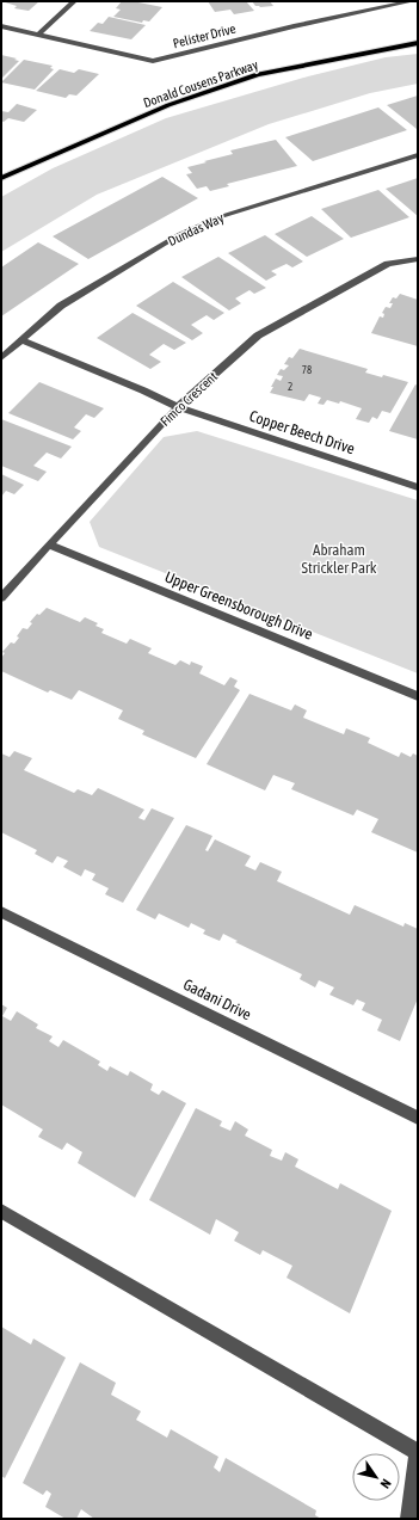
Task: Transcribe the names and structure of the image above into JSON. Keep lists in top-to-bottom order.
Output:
{
  "streets": {
    "main road": ["Donald Cousens Parkway"],
    "street": [
      "Pelister Drive",
      "Dundas Way",
      "Fimco Crescent",
      "Copper Beech Drive",
      "Upper Greensborough Drive",
      "Gadani Drive"
    ]
  },
  "crossings": [
    ["Dundas Way", "Copper Beech Drive"],
    ["Fimco Crescent", "Copper Beech Drive"],
    ["Fimco Crescent", "Upper Greensborough Drive"]
  ],
  "parks": ["Abraham Strickler Park"],
  "house_numbers": ["78", "2"],
  "north": "bottom right"
}
